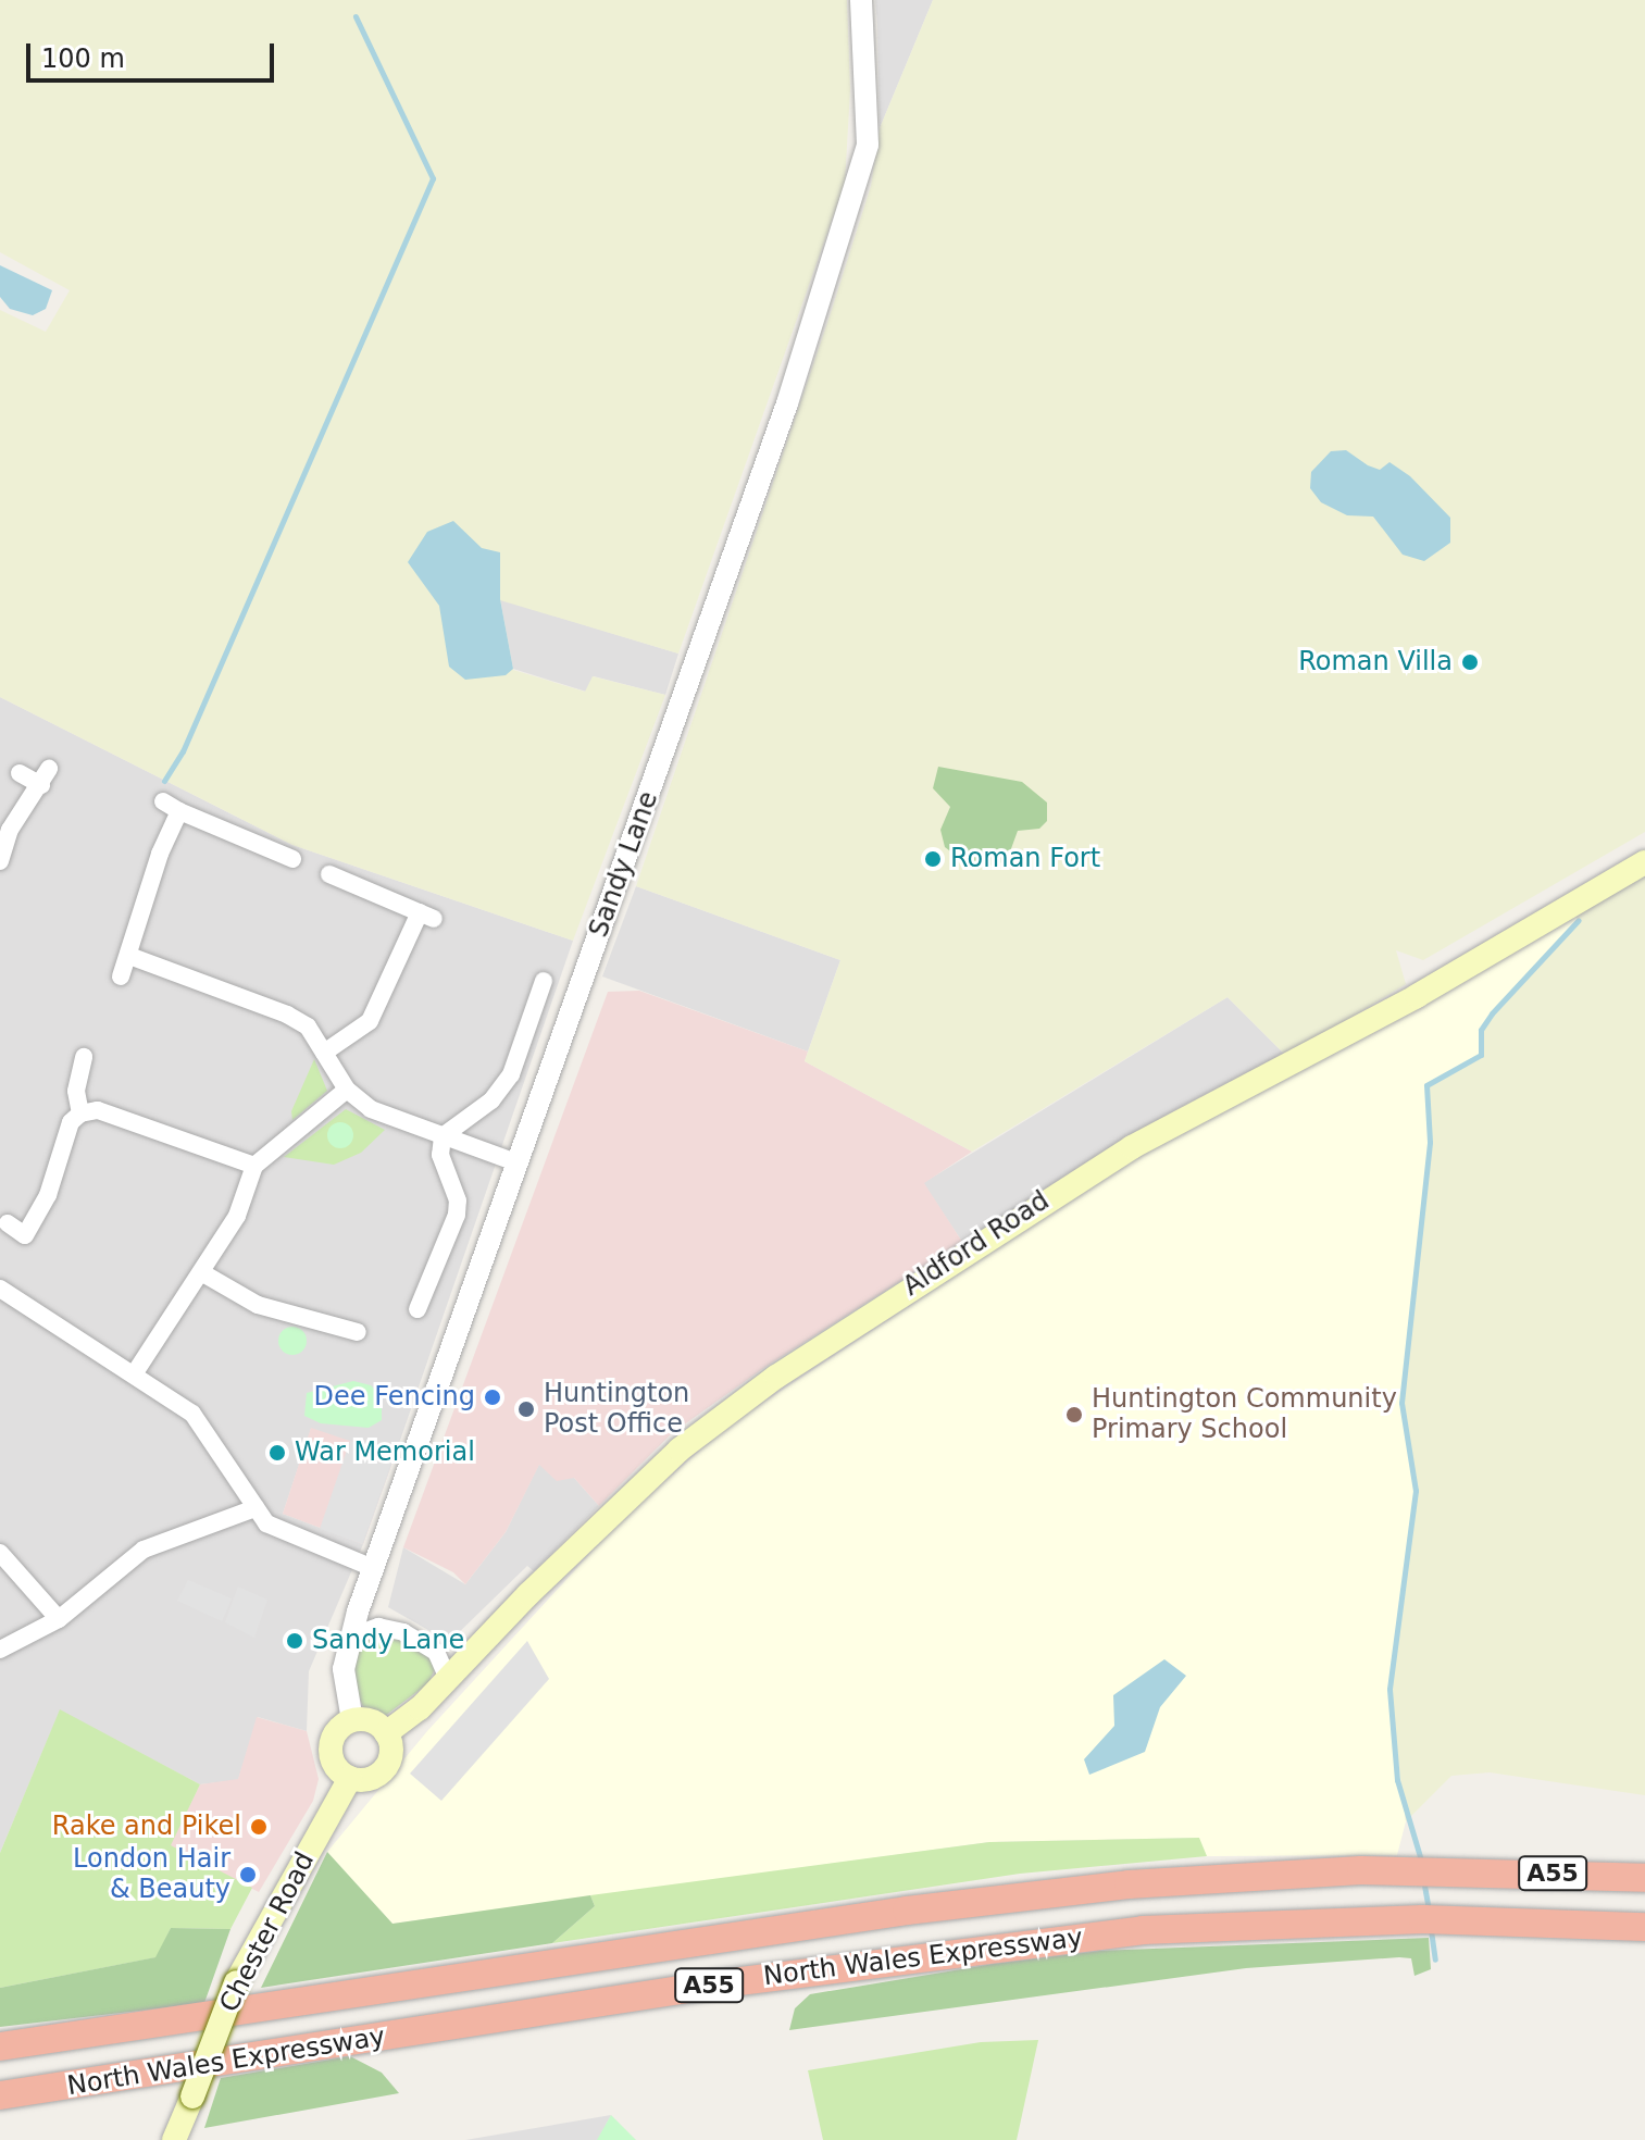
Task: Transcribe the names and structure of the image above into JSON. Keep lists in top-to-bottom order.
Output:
{
  "streets": {
    "highway": ["A55", "North Wales Expressway"],
    "main road": ["Aldford Road", "Chester Road"],
    "street": ["Sandy Lane"]
  },
  "crossings": [
    ["Sandy Lane", "Aldford Road"],
    ["Sandy Lane", "Chester Road"],
    ["Aldford Road", "Chester Road"]
  ],
  "places": [
    "Roman Villa",
    "Roman Fort",
    "Dee Fencing",
    "Huntington Post Office",
    "Huntington Community Primary School",
    "War Memorial",
    "Sandy Lane",
    "Rake and Pikel",
    "London Hair & Beauty"
  ],
  "scale_bar": "100 m"
}
